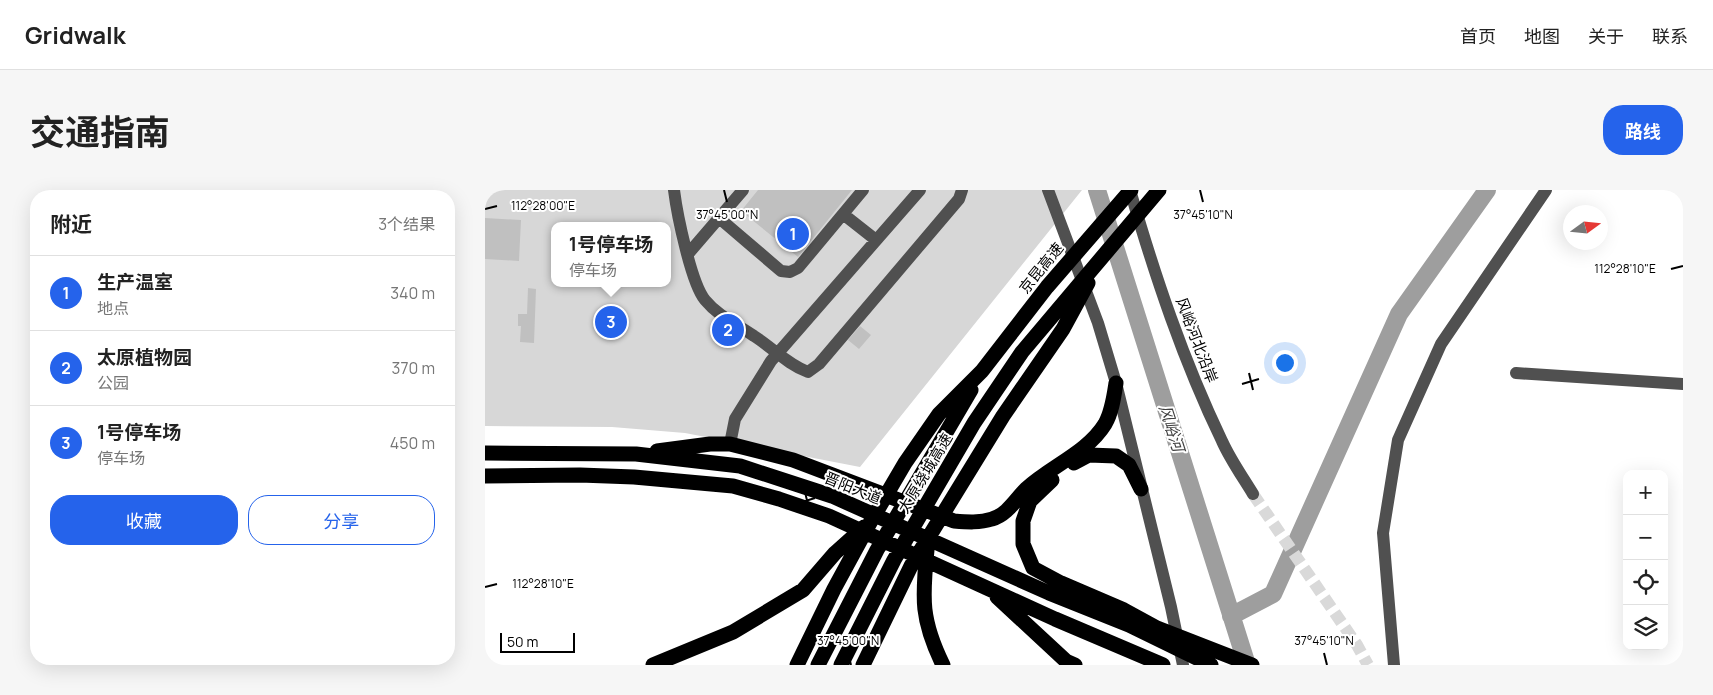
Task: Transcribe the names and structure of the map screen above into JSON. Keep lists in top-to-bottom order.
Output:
{
  "streets": {
    "highway": ["京昆高速", "太原绕城高速", "晋阳大道"],
    "street": ["风峪河北沿岸"]
  },
  "crossings": [
    ["京昆高速", "风峪河北沿岸"],
    ["京昆高速", "太原绕城高速"]
  ],
  "water": ["风峪河"],
  "scale_bar": "50 m",
  "north": "right",
  "page": {
    "header": "Gridwalk",
    "nav": [
      "首页",
      "地图",
      "关于",
      "联系"
    ],
    "title": "交通指南",
    "buttons": [
      "路线",
      ["收藏", "分享"]
    ],
    "heading": ["附近", "3个结果"],
    "pins": ["1", "3", "2"],
    "popup": ["1号停车场", "停车场"],
    "list": [
      {
        "mark": "1",
        "name": "生产温室",
        "note": "地点",
        "value": "340 m"
      },
      {
        "mark": "2",
        "name": "太原植物园",
        "note": "公园",
        "value": "370 m"
      },
      {
        "mark": "3",
        "name": "1号停车场",
        "note": "停车场",
        "value": "450 m"
      }
    ],
    "map_buttons": ["+", "−"],
    "scale": "50 m"
  },
  "coordinates": [
    "112°28'00\"E",
    "37°45'00\"N",
    "37°45'10\"N",
    "112°28'10\"E"
  ]
}
